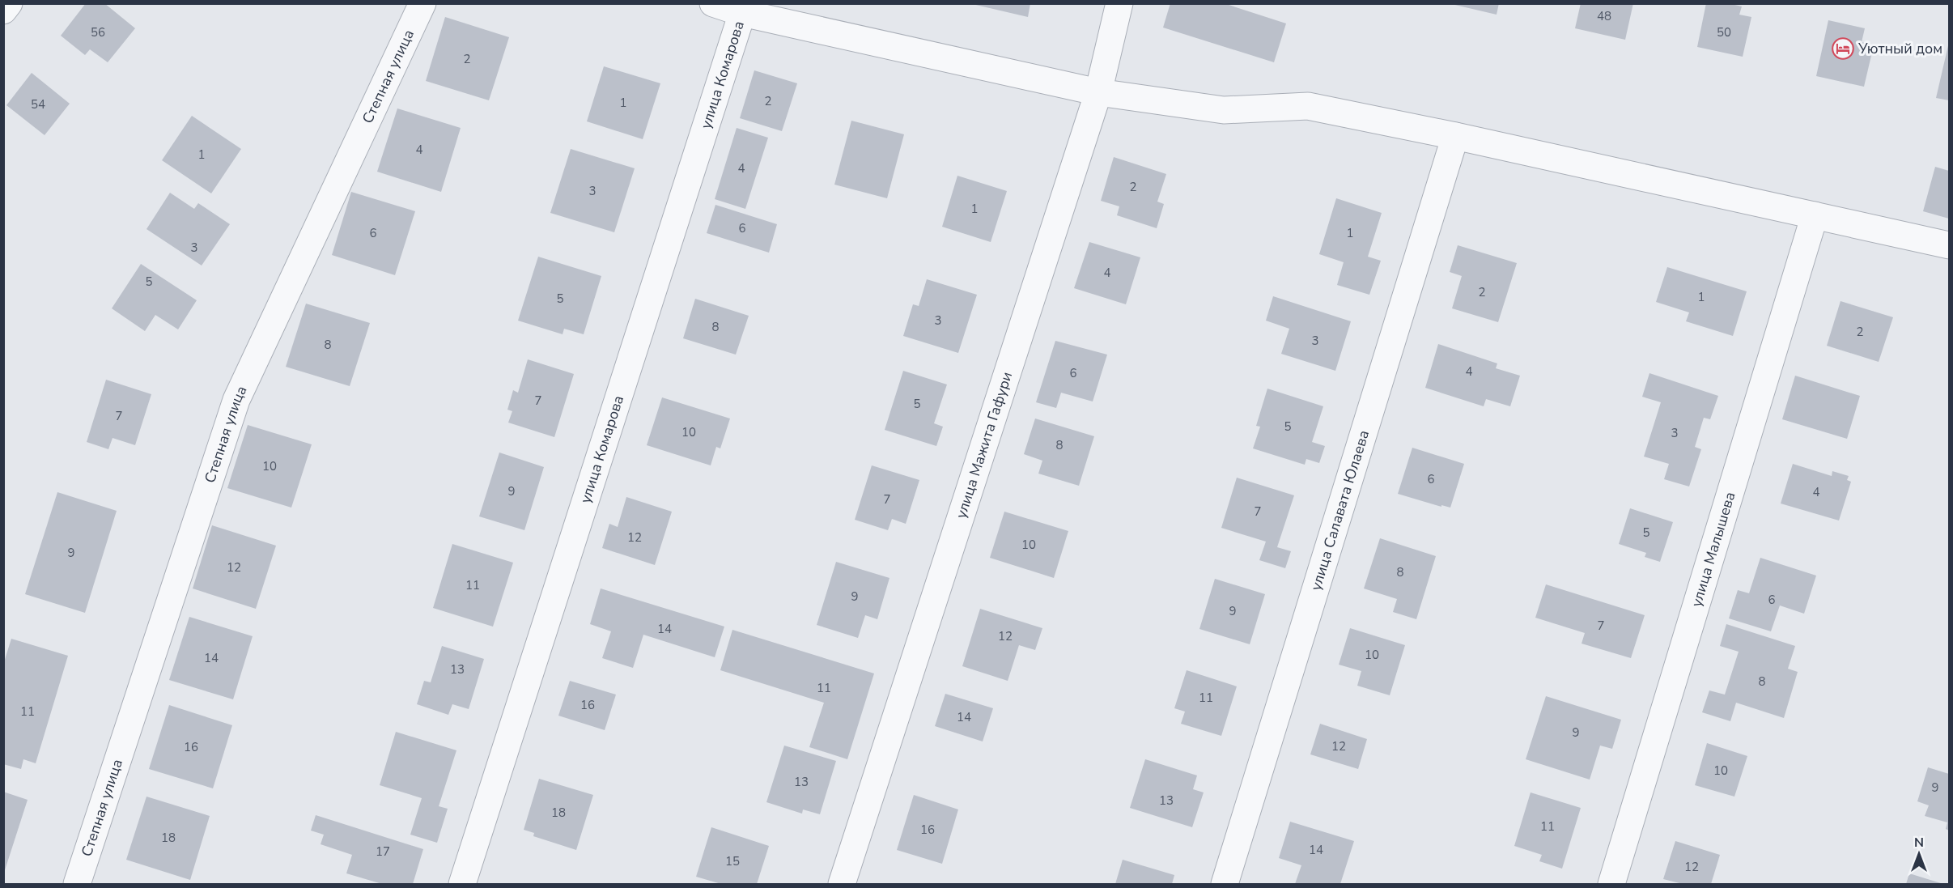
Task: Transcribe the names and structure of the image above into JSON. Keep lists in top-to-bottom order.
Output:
{
  "streets": {
    "street": [
      "улица Комарова",
      "Степная улица",
      "улица Мажита Гафури",
      "улица Салавата Юлаева",
      "улица Малышева"
    ]
  },
  "places": {
    "hotel": ["Уютный дом"]
  },
  "house_numbers": [
    "48",
    "56",
    "50",
    "2",
    "2",
    "1",
    "54",
    "4",
    "1",
    "4",
    "2",
    "3",
    "1",
    "6",
    "6",
    "1",
    "3",
    "4",
    "5",
    "2",
    "1",
    "5",
    "3",
    "8",
    "2",
    "3",
    "8",
    "4",
    "6",
    "7",
    "5",
    "7",
    "5",
    "10",
    "3",
    "8",
    "10",
    "6",
    "9",
    "4",
    "7",
    "7",
    "5",
    "12",
    "10",
    "9",
    "12",
    "8",
    "11",
    "9",
    "6",
    "9",
    "7",
    "14",
    "12",
    "10",
    "14",
    "13",
    "8",
    "11",
    "11",
    "16",
    "11",
    "14",
    "9",
    "12",
    "16",
    "10",
    "13",
    "9",
    "13",
    "18",
    "11",
    "16",
    "18",
    "14",
    "17",
    "15",
    "12"
  ],
  "north": "top"
}
